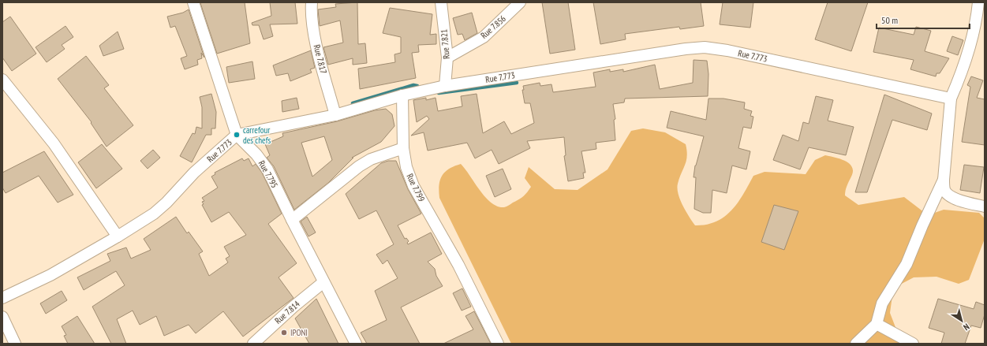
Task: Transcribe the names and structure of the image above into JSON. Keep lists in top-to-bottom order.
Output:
{
  "streets": {
    "street": [
      "Rue 7.856",
      "Rue 7.821",
      "Rue 7.773",
      "Rue 7.817",
      "Rue 7.795",
      "Rue 7.799",
      "Rue 7.814"
    ]
  },
  "crossings": [
    ["Rue 7.856", "Rue 7.821"],
    ["Rue 7.821", "Rue 7.773"],
    ["Rue 7.773", "Rue 7.817"],
    ["Rue 7.773", "Rue 7.795"],
    ["Rue 7.773", "Rue 7.799"],
    ["Rue 7.795", "Rue 7.814"]
  ],
  "places": ["carrefour des chefs", "IPONI"],
  "scale_bar": "50 m",
  "north": "bottom right"
}
